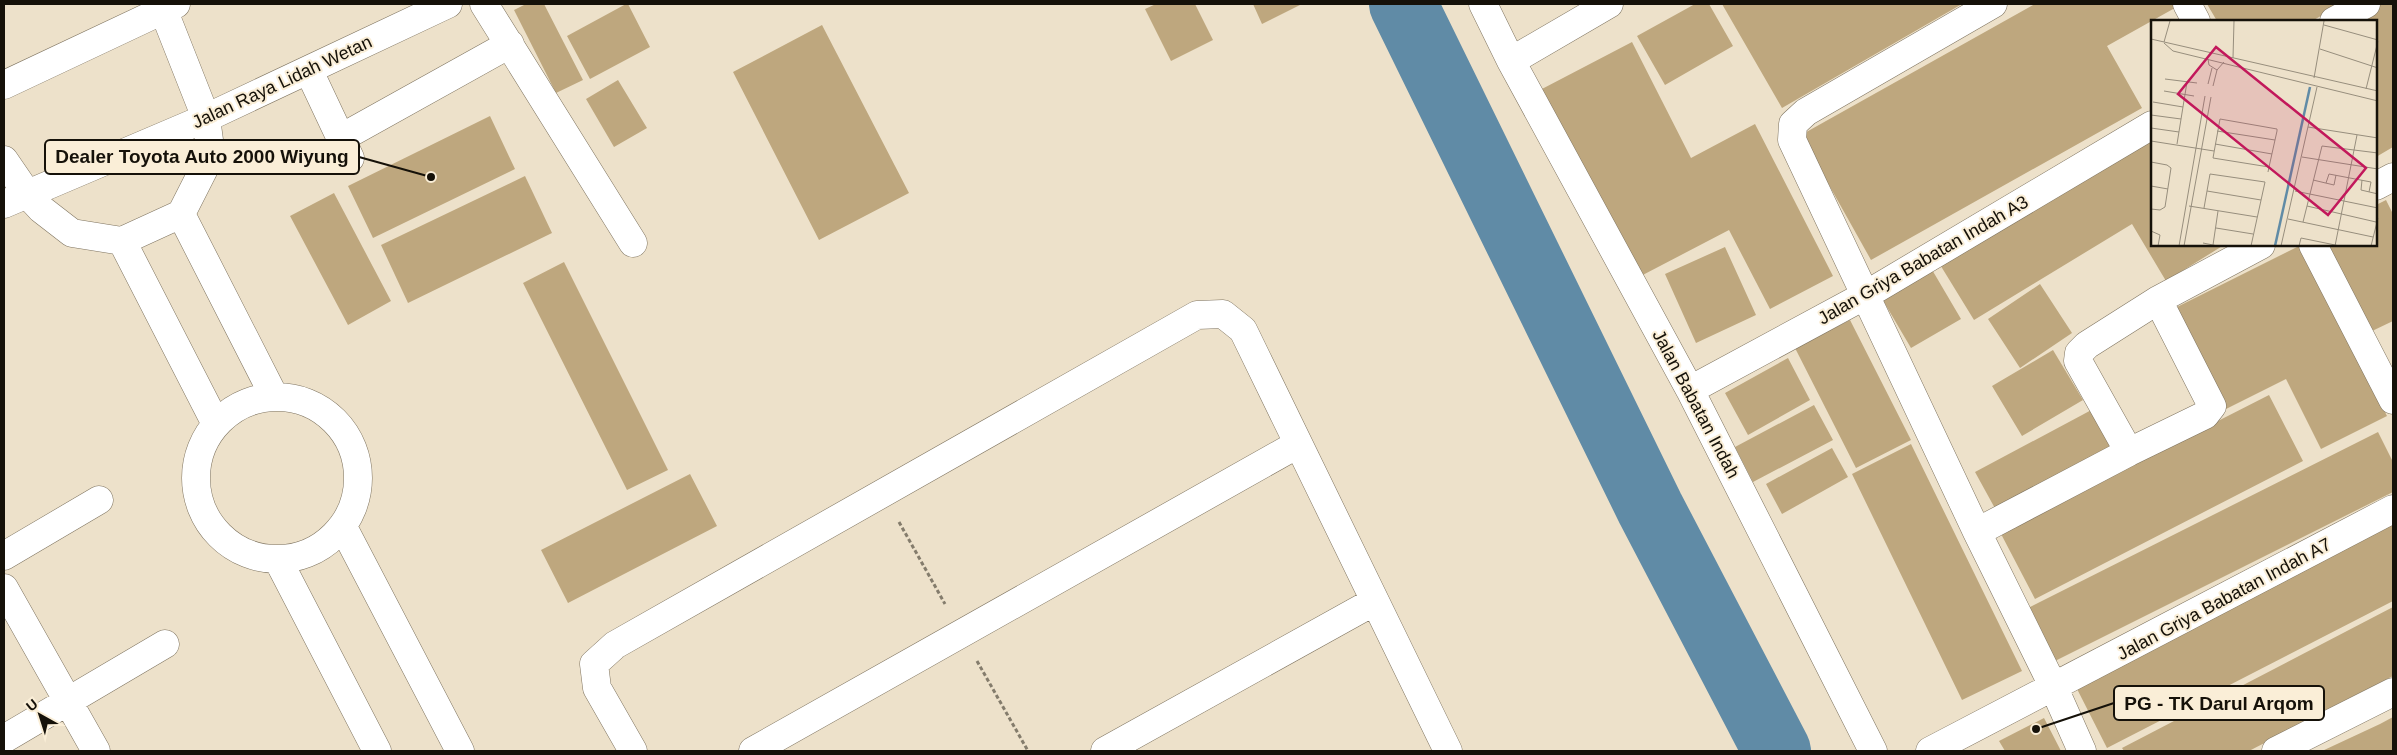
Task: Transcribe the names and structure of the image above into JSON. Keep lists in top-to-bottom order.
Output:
{
  "streets": {
    "street": [
      "Jalan Raya Lidah Wetan",
      "Jalan Griya Babatan Indah A3",
      "Jalan Babatan Indah",
      "Jalan Griya Babatan Indah A7"
    ]
  },
  "crossings": [
    ["Jalan Griya Babatan Indah A3", "Jalan Babatan Indah"]
  ],
  "places": ["Dealer Toyota Auto 2000 Wiyung", "PG - TK Darul Arqom"],
  "north": "top left"
}
